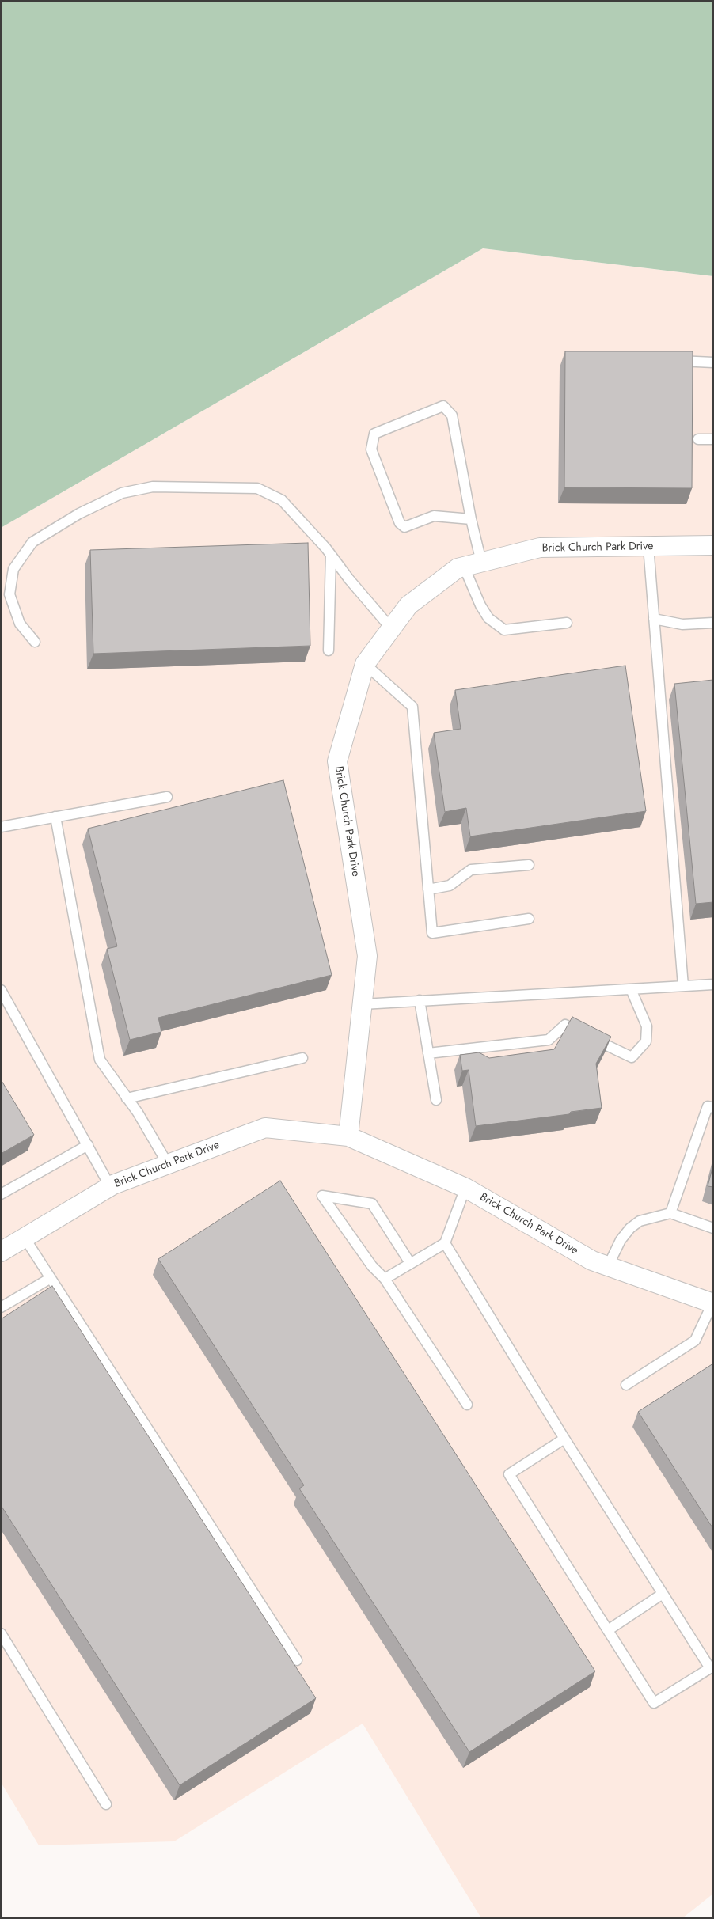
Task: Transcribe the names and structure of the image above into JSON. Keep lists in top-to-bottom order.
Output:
{
  "streets": {
    "street": ["Brick Church Park Drive"]
  }
}
